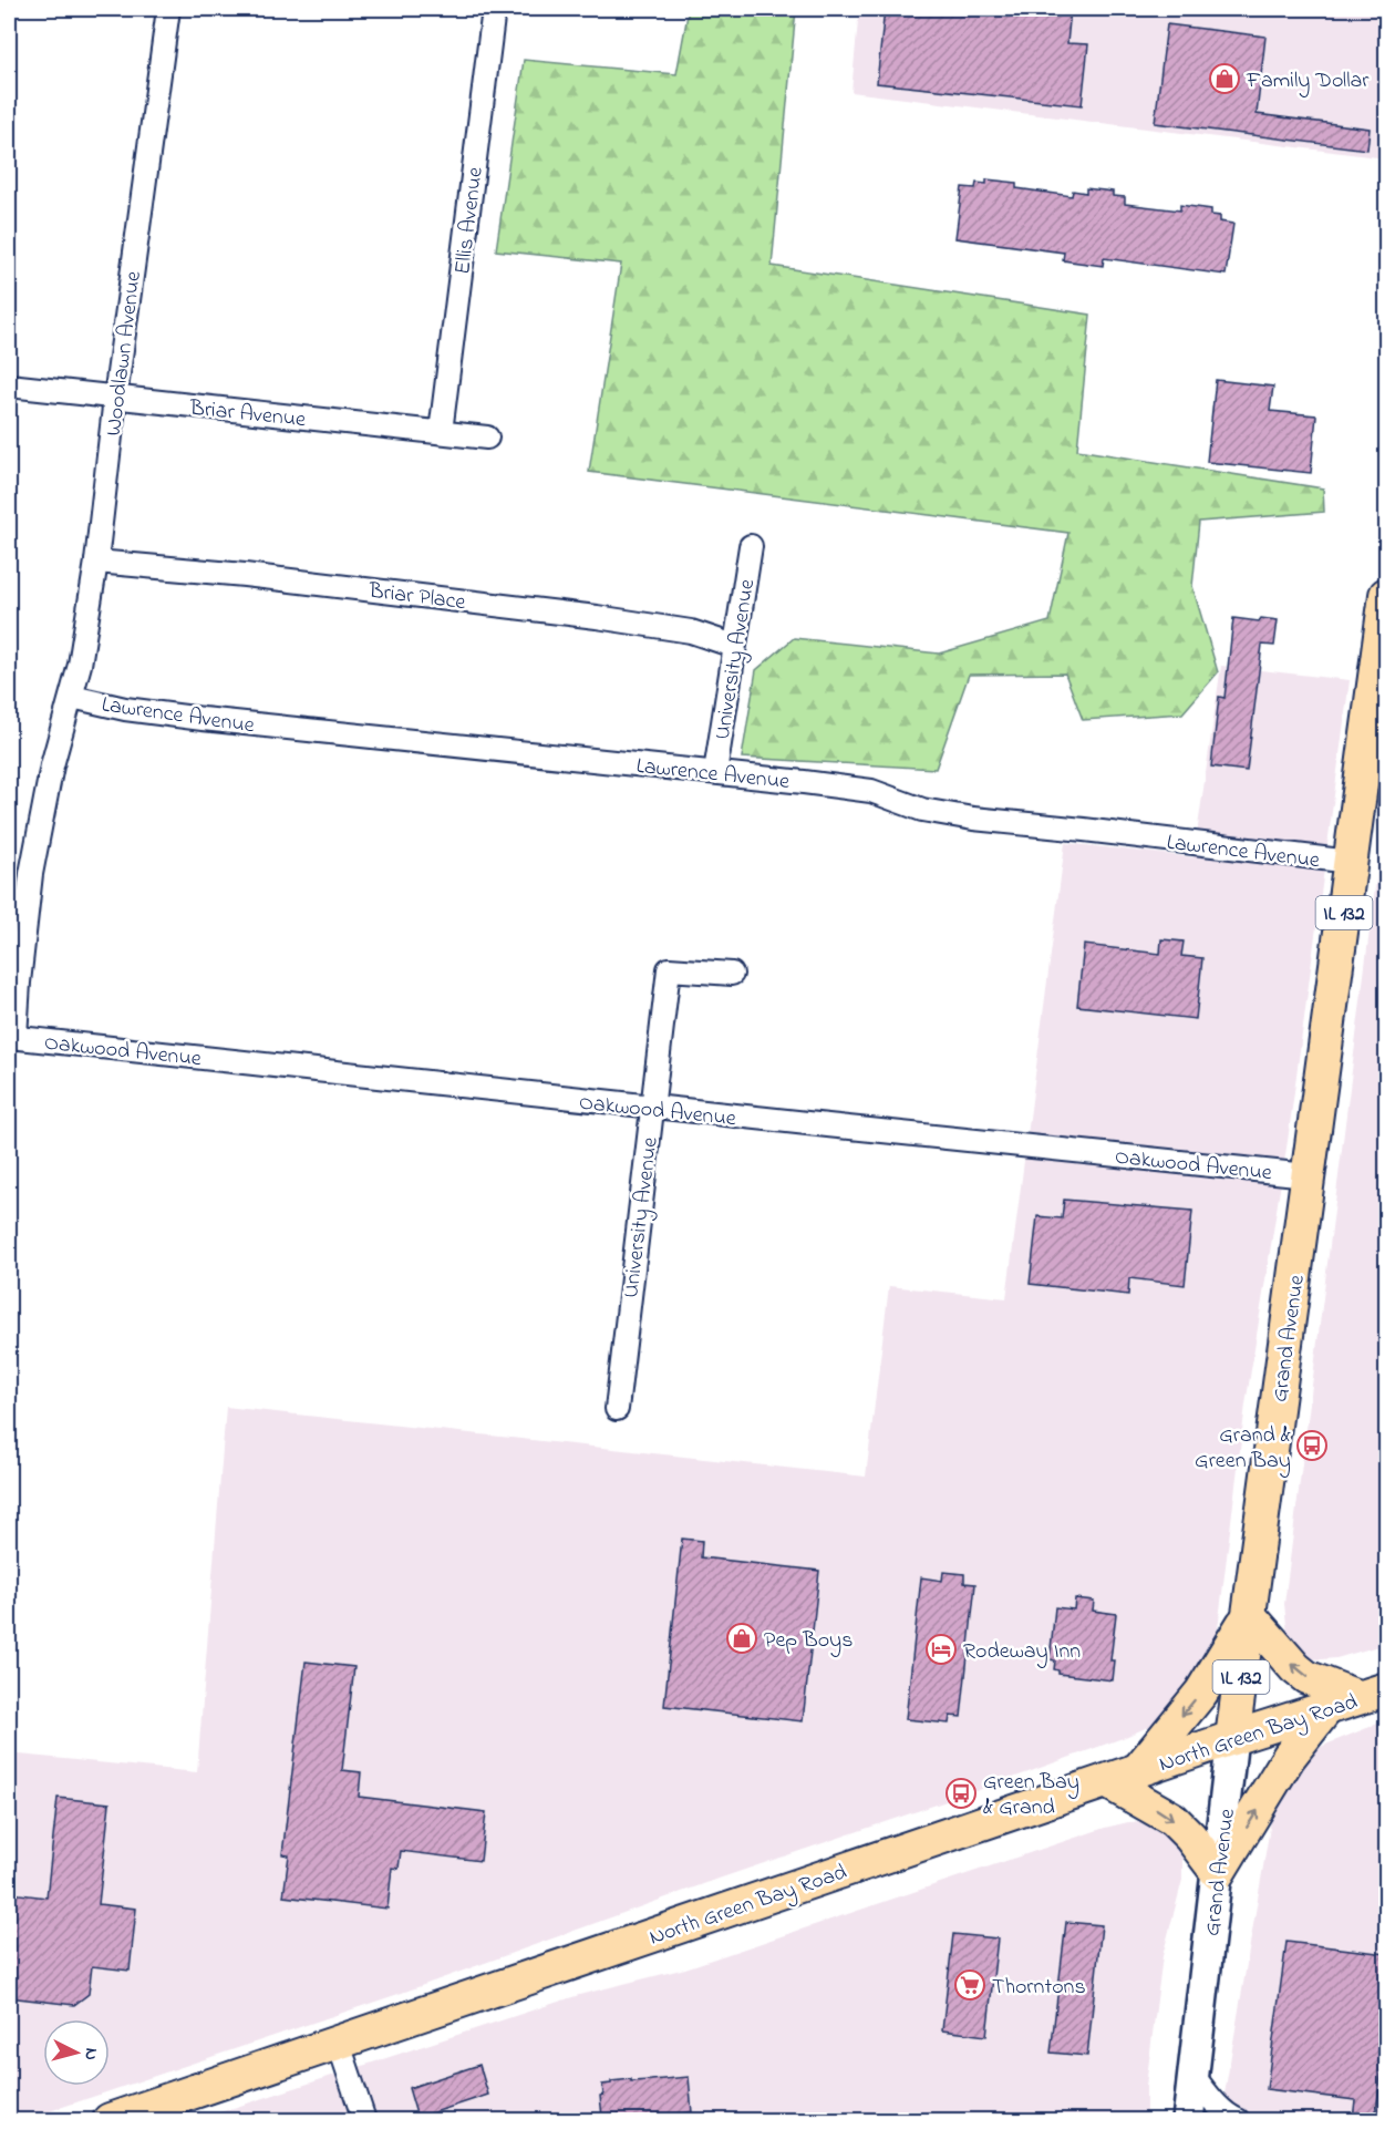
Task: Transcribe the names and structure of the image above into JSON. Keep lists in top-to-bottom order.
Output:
{
  "streets": {
    "main road": ["IL 132", "Grand Avenue", "North Green Bay Road"],
    "street": [
      "Ellis Avenue",
      "Woodlawn Avenue",
      "Briar Avenue",
      "Briar Place",
      "University Avenue",
      "Lawrence Avenue",
      "Oakwood Avenue"
    ]
  },
  "crossings": [
    ["Ellis Avenue", "Briar Avenue"],
    ["Woodlawn Avenue", "Briar Avenue"],
    ["Woodlawn Avenue", "Briar Place"],
    ["Woodlawn Avenue", "Lawrence Avenue"],
    ["Woodlawn Avenue", "Oakwood Avenue"],
    ["Briar Place", "University Avenue"],
    ["University Avenue", "Lawrence Avenue"],
    ["University Avenue", "Oakwood Avenue"],
    ["Lawrence Avenue", "Grand Avenue"],
    ["Oakwood Avenue", "Grand Avenue"],
    ["Grand Avenue", "North Green Bay Road"]
  ],
  "places": {
    "shop": ["Family Dollar", "Pep Boys"],
    "bus stop": ["Grand & Green Bay", "Green Bay & Grand"],
    "hotel": ["Rodeway Inn"],
    "supermarket": ["Thorntons"]
  },
  "north": "right"
}
